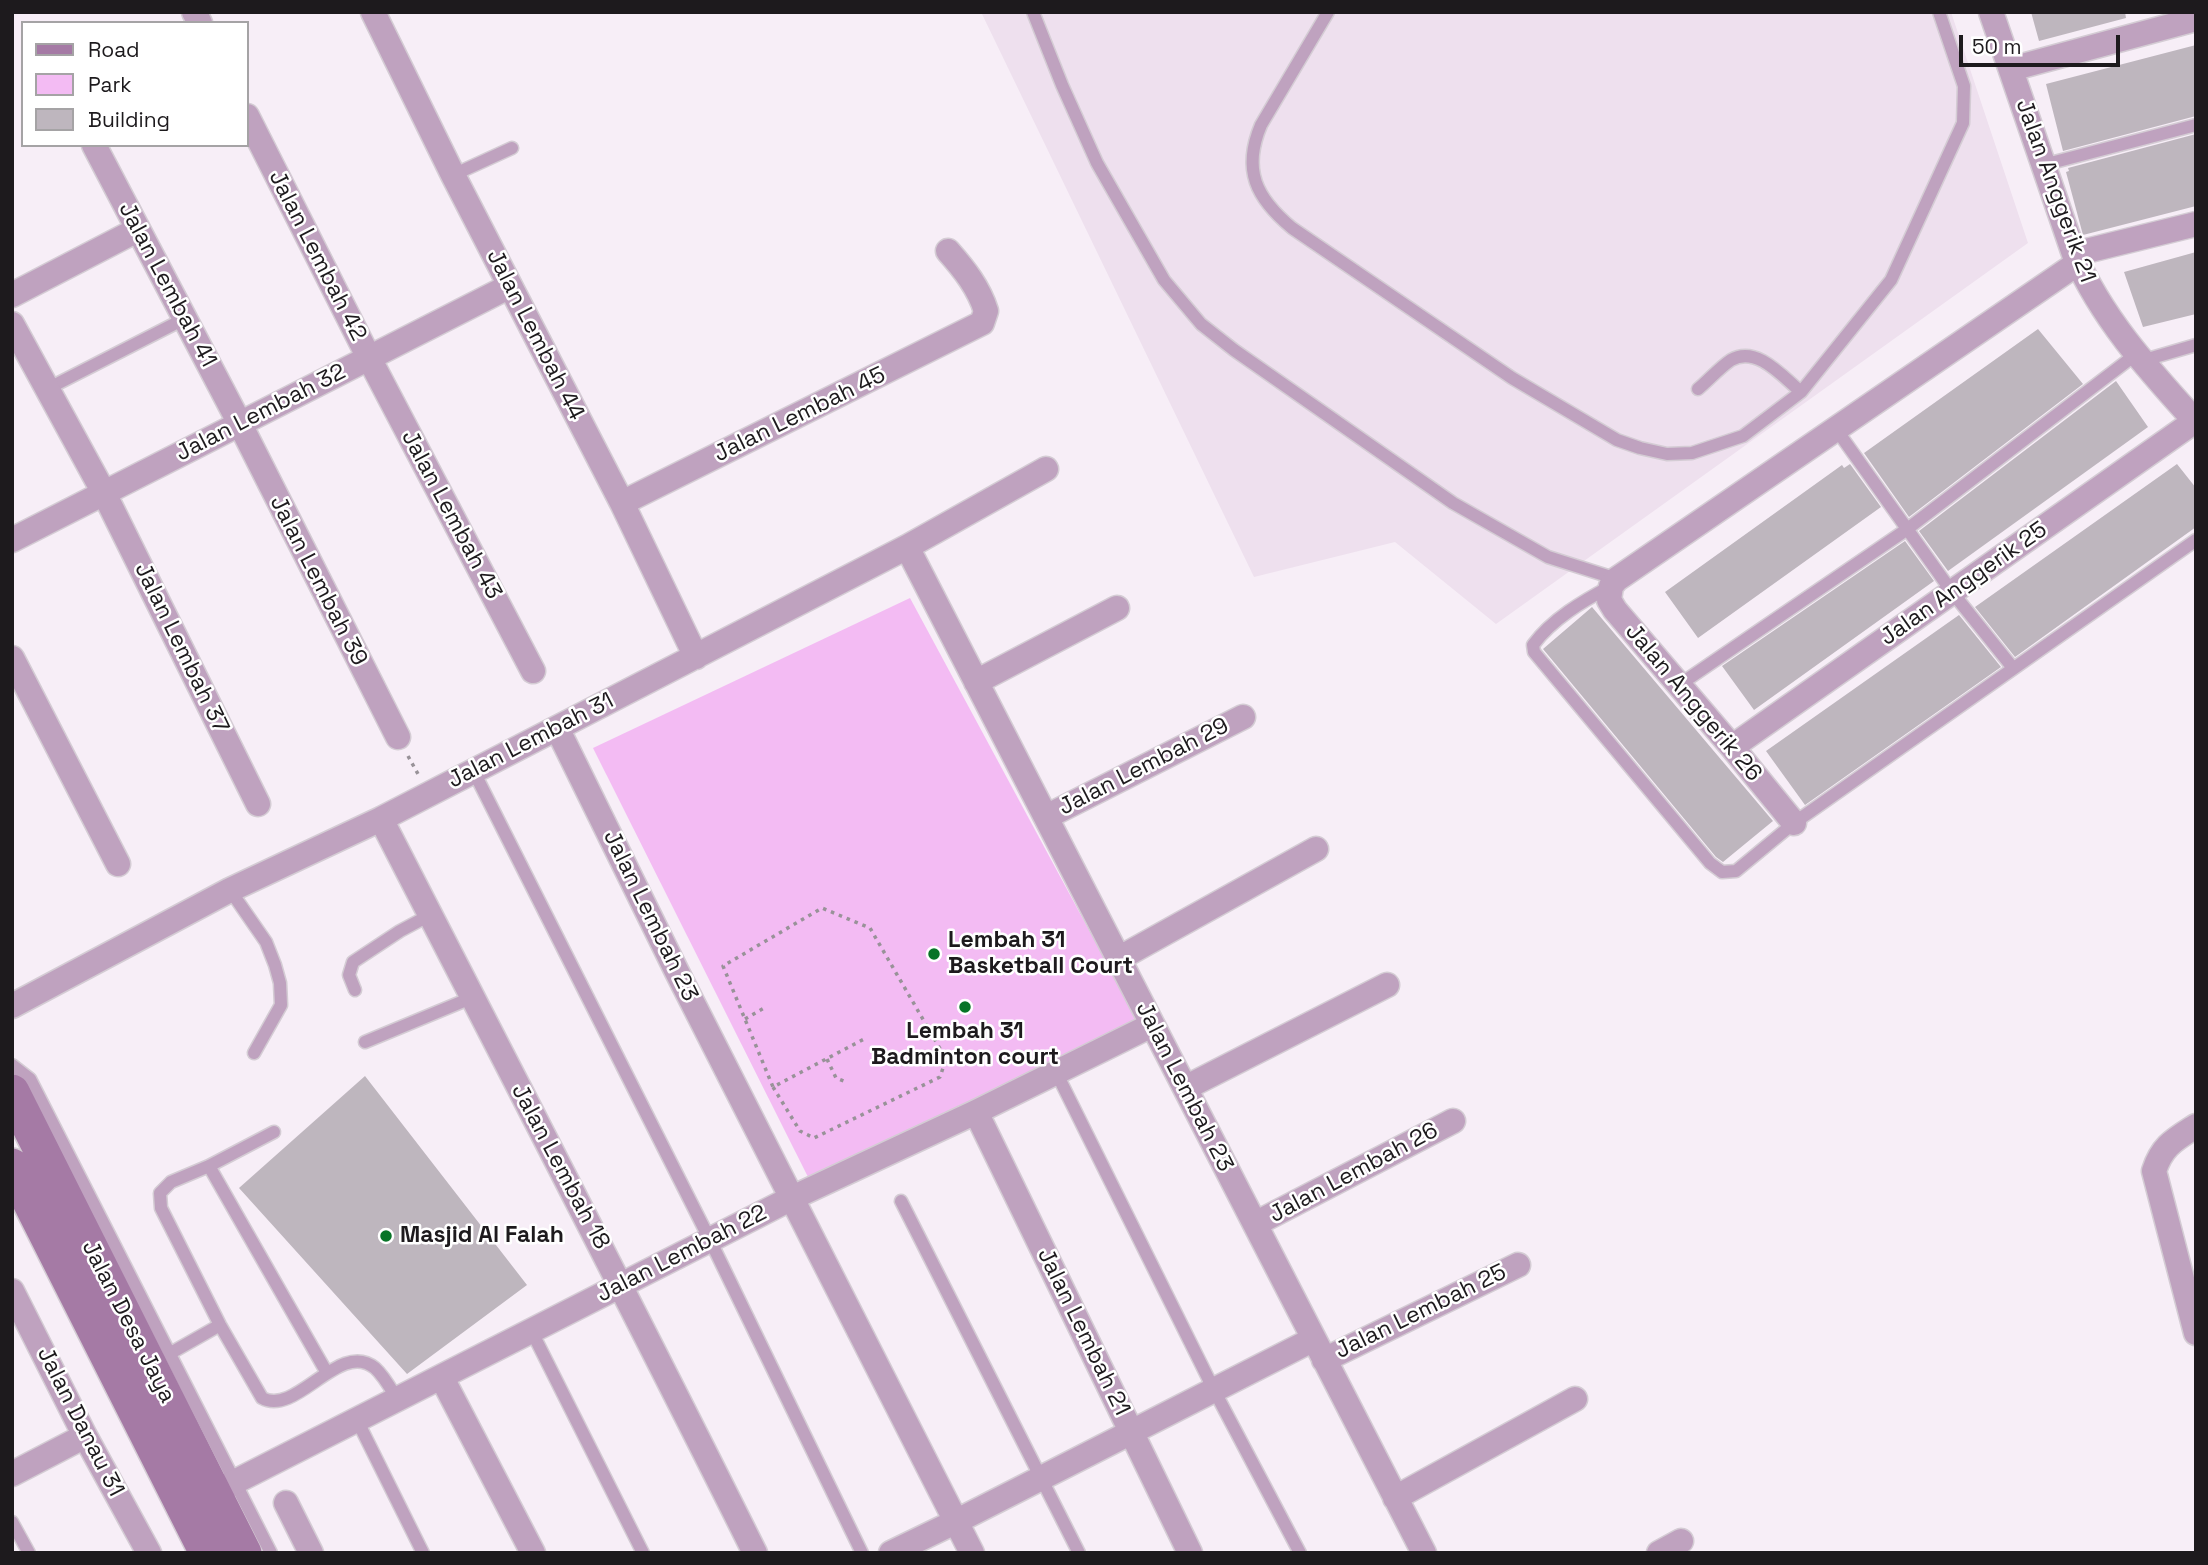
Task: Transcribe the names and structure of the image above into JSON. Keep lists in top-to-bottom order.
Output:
{
  "streets": {
    "main road": ["Jalan Desa Jaya"],
    "street": [
      "Jalan Anggerik 21",
      "Jalan Lembah 42",
      "Jalan Lembah 41",
      "Jalan Lembah 44",
      "Jalan Lembah 32",
      "Jalan Lembah 45",
      "Jalan Lembah 43",
      "Jalan Lembah 39",
      "Jalan Anggerik 25",
      "Jalan Lembah 37",
      "Jalan Anggerik 26",
      "Jalan Lembah 31",
      "Jalan Lembah 29",
      "Jalan Lembah 23",
      "Jalan Lembah 18",
      "Jalan Lembah 26",
      "Jalan Lembah 22",
      "Jalan Lembah 25",
      "Jalan Lembah 21",
      "Jalan Danau 31"
    ]
  },
  "crossings": [
    ["Jalan Anggerik 21", "Jalan Anggerik 25"],
    ["Jalan Lembah 42", "Jalan Lembah 32"],
    ["Jalan Lembah 42", "Jalan Lembah 43"],
    ["Jalan Lembah 41", "Jalan Lembah 32"],
    ["Jalan Lembah 41", "Jalan Lembah 39"],
    ["Jalan Lembah 44", "Jalan Lembah 32"],
    ["Jalan Lembah 44", "Jalan Lembah 45"],
    ["Jalan Lembah 44", "Jalan Lembah 31"],
    ["Jalan Lembah 32", "Jalan Lembah 43"],
    ["Jalan Lembah 32", "Jalan Lembah 39"],
    ["Jalan Lembah 32", "Jalan Lembah 37"],
    ["Jalan Anggerik 25", "Jalan Anggerik 26"],
    ["Jalan Lembah 31", "Jalan Lembah 23"],
    ["Jalan Lembah 31", "Jalan Lembah 18"],
    ["Jalan Lembah 29", "Jalan Lembah 23"],
    ["Jalan Lembah 23", "Jalan Lembah 26"],
    ["Jalan Lembah 23", "Jalan Lembah 22"],
    ["Jalan Lembah 23", "Jalan Lembah 25"],
    ["Jalan Lembah 18", "Jalan Lembah 22"],
    ["Jalan Lembah 22", "Jalan Desa Jaya"],
    ["Jalan Lembah 22", "Jalan Lembah 21"],
    ["Jalan Lembah 25", "Jalan Lembah 21"]
  ],
  "places": ["Lembah 31 Basketball Court", "Lembah 31 Badminton court", "Masjid Al Falah"],
  "legend": ["Road", "Park", "Building"],
  "scale_bar": "50 m"
}
